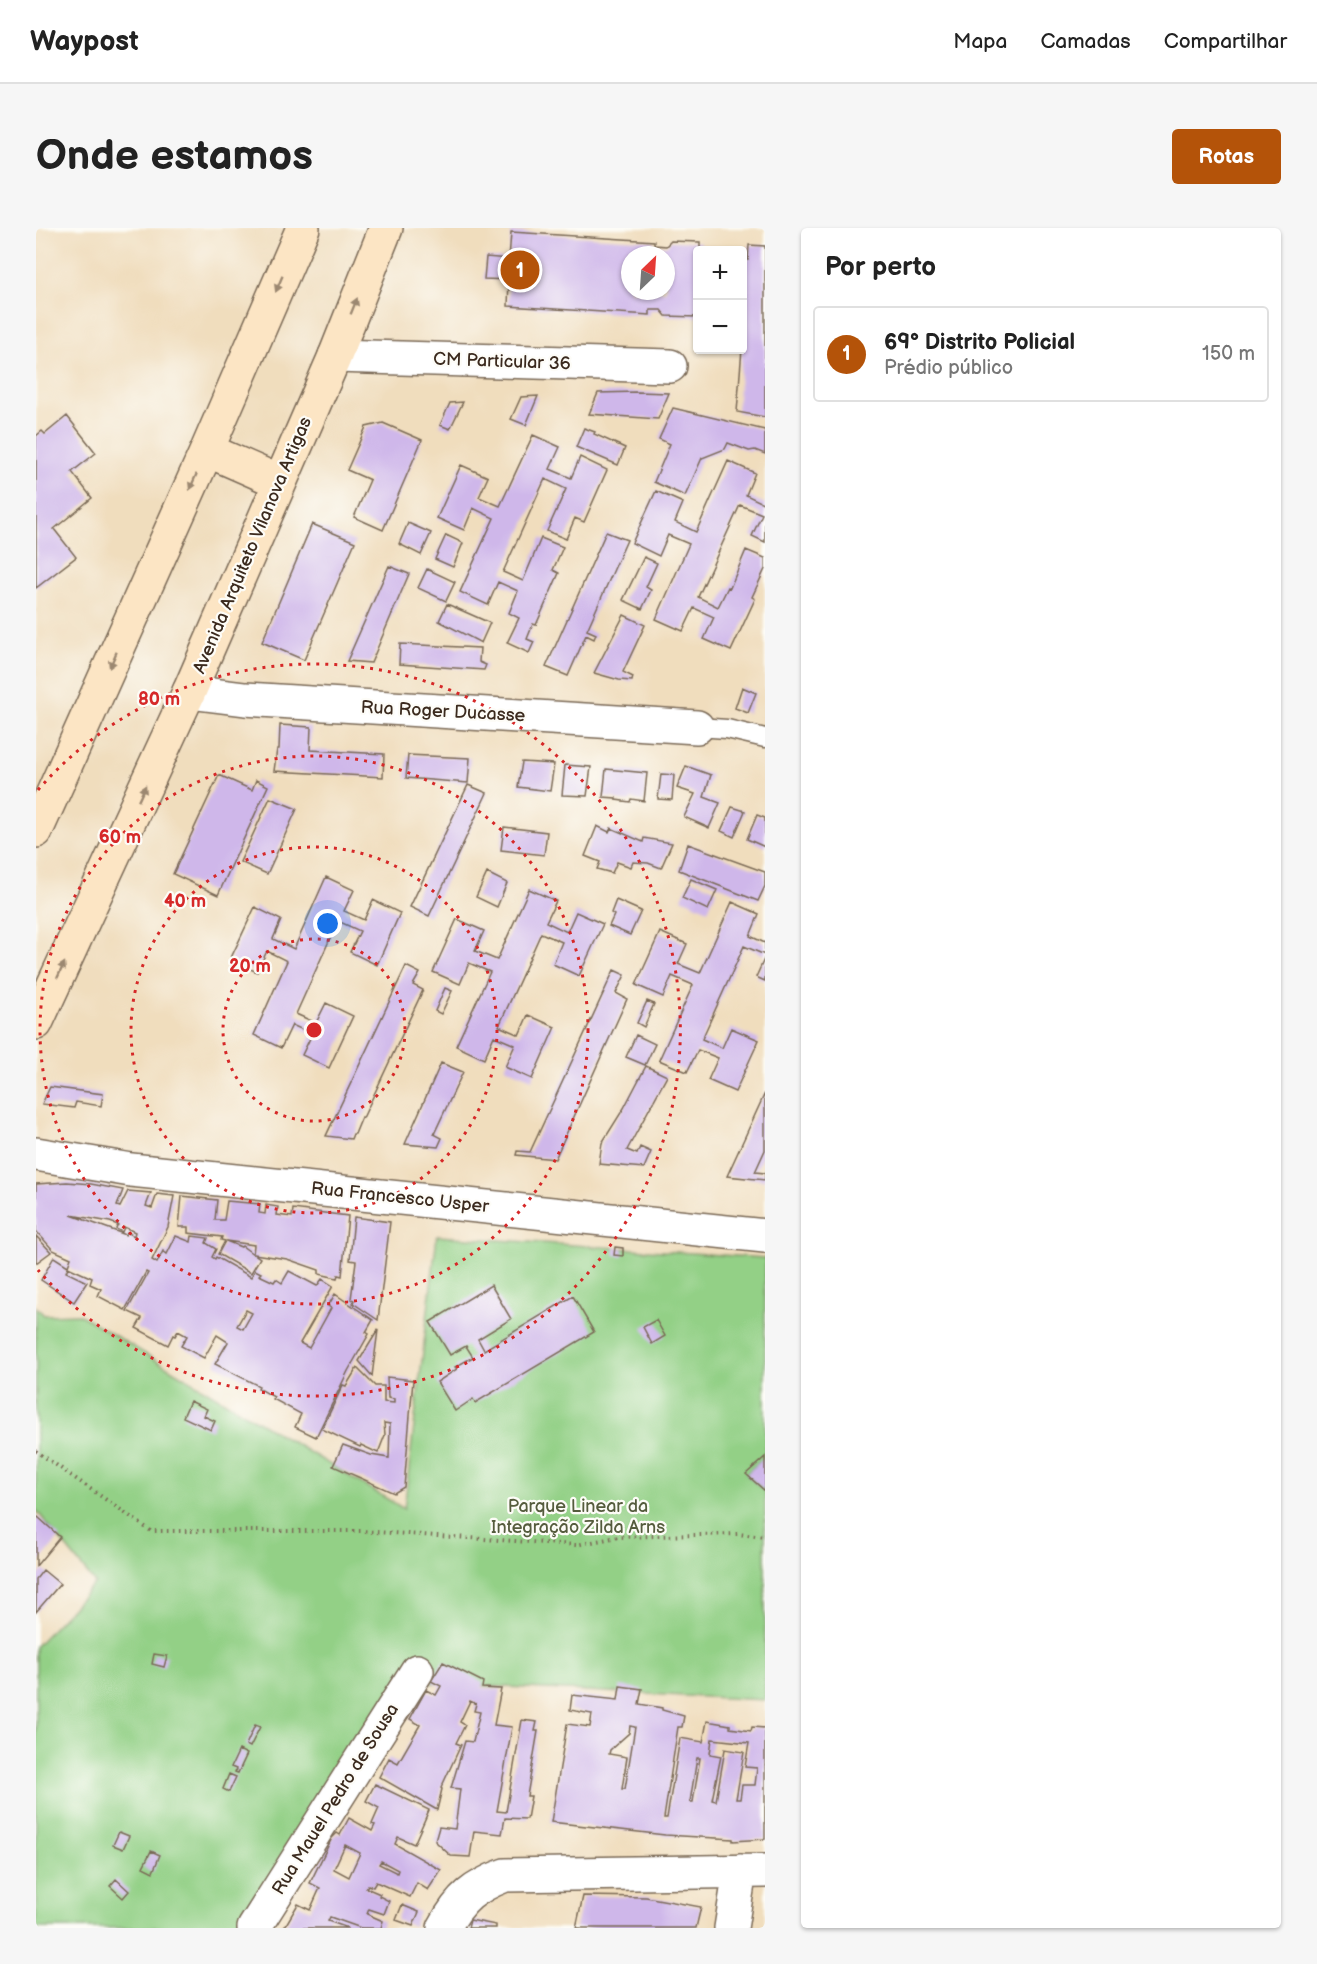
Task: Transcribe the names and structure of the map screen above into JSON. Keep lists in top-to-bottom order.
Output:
{
  "streets": {
    "main road": ["Avenida Arquiteto Vilanova Artigas"],
    "street": [
      "CM Particular 36",
      "Rua Roger Ducasse",
      "Rua Francesco Usper",
      "Rua Mauel Pedro de Sousa"
    ]
  },
  "crossings": [
    ["CM Particular 36", "Avenida Arquiteto Vilanova Artigas"],
    ["Avenida Arquiteto Vilanova Artigas", "Rua Roger Ducasse"]
  ],
  "parks": ["Parque Linear da Integração Zilda Arns"],
  "north": "top right",
  "page": {
    "header": "Waypost",
    "nav": ["Mapa", "Camadas", "Compartilhar"],
    "buttons": "Rotas",
    "title": "Onde estamos",
    "heading": "Por perto",
    "map_buttons": ["+", "−"],
    "pins": "1",
    "list": [
      {
        "mark": "1",
        "name": "69º Distrito Policial",
        "note": "Prédio público",
        "value": "150 m"
      }
    ]
  },
  "rings": [
    "80 m",
    "60 m",
    "40 m",
    "20 m"
  ]
}
